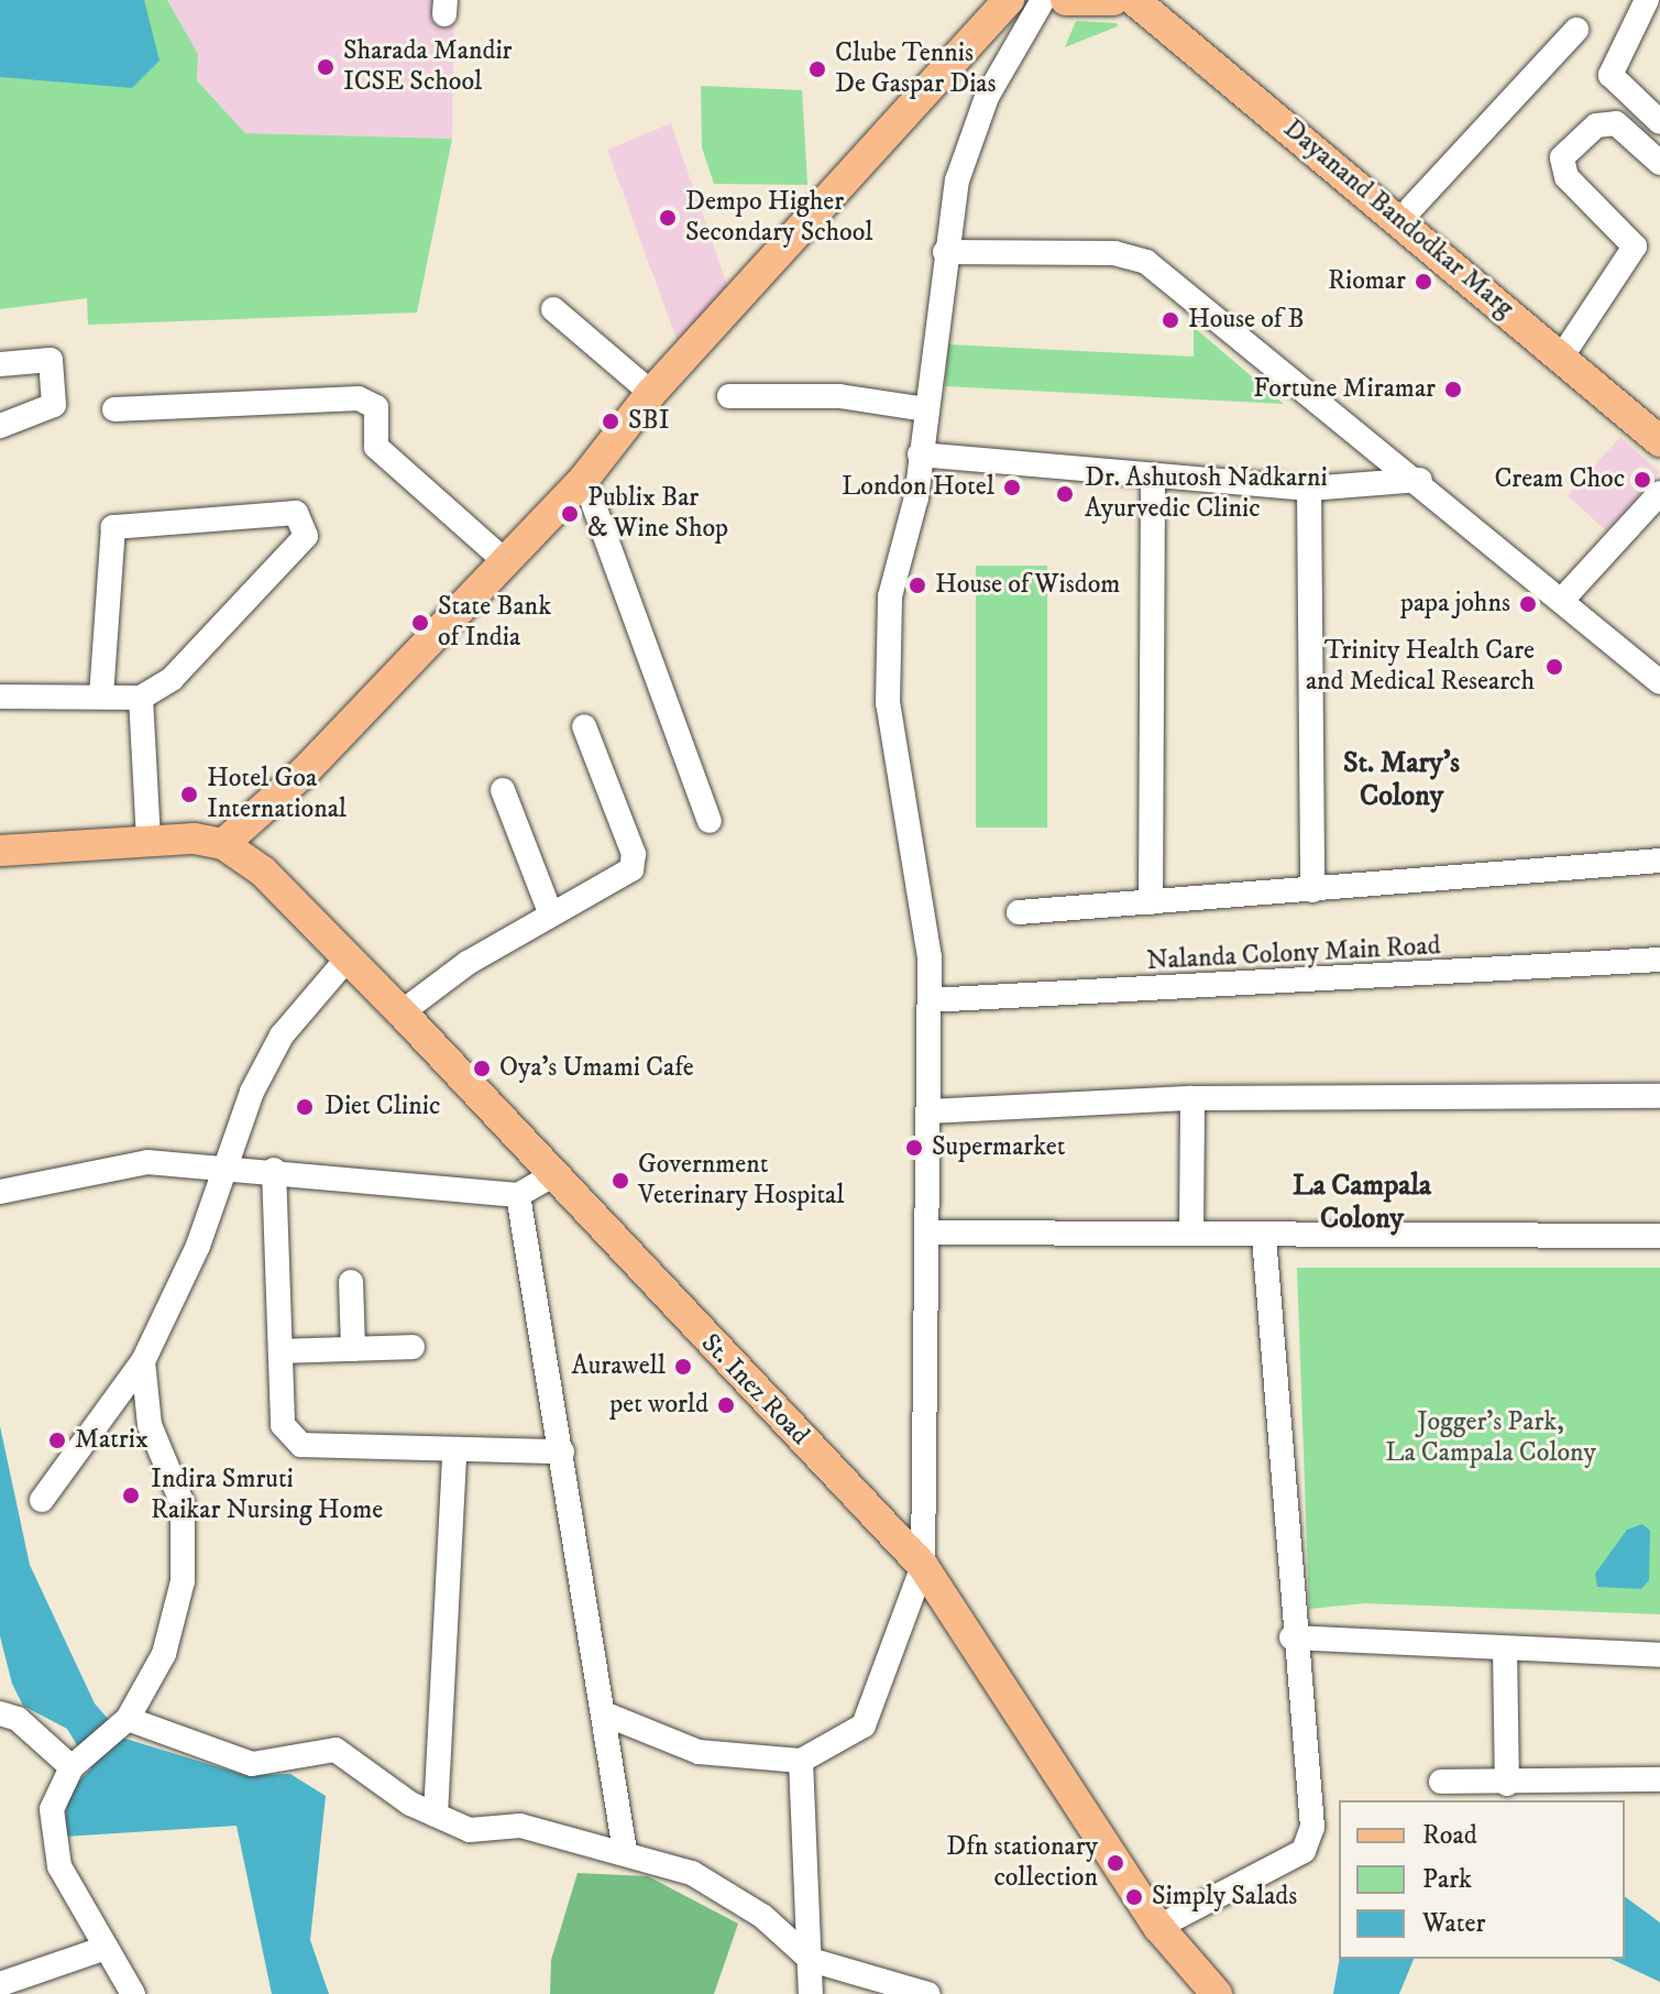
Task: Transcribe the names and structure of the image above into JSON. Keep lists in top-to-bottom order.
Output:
{
  "streets": {
    "main road": ["Dayanand Bandodkar Marg", "St. Inez Road"],
    "street": ["Nalanda Colony Main Road"]
  },
  "districts": ["St. Mary's Colony", "La Campala Colony"],
  "parks": ["Jogger's Park, La Campala Colony"],
  "places": [
    "Sharada Mandir ICSE School",
    "Clube Tennis De Gaspar Dias",
    "Dempo Higher Secondary School",
    "Riomar",
    "House of B",
    "Fortune Miramar",
    "SBI",
    "Cream Choc",
    "London Hotel",
    "Dr. Ashutosh Nadkarni Ayurvedic Clinic",
    "Publix Bar & Wine Shop",
    "House of Wisdom",
    "papa johns",
    "State Bank of India",
    "Trinity Health Care and Medical Research",
    "Hotel Goa International",
    "Oya's Umami Cafe",
    "Diet Clinic",
    "Supermarket",
    "Government Veterinary Hospital",
    "Aurawell",
    "pet world",
    "Matrix",
    "Indira Smruti Raikar Nursing Home",
    "Dfn stationary collection",
    "Simply Salads"
  ],
  "legend": ["Road", "Park", "Water"]
}
